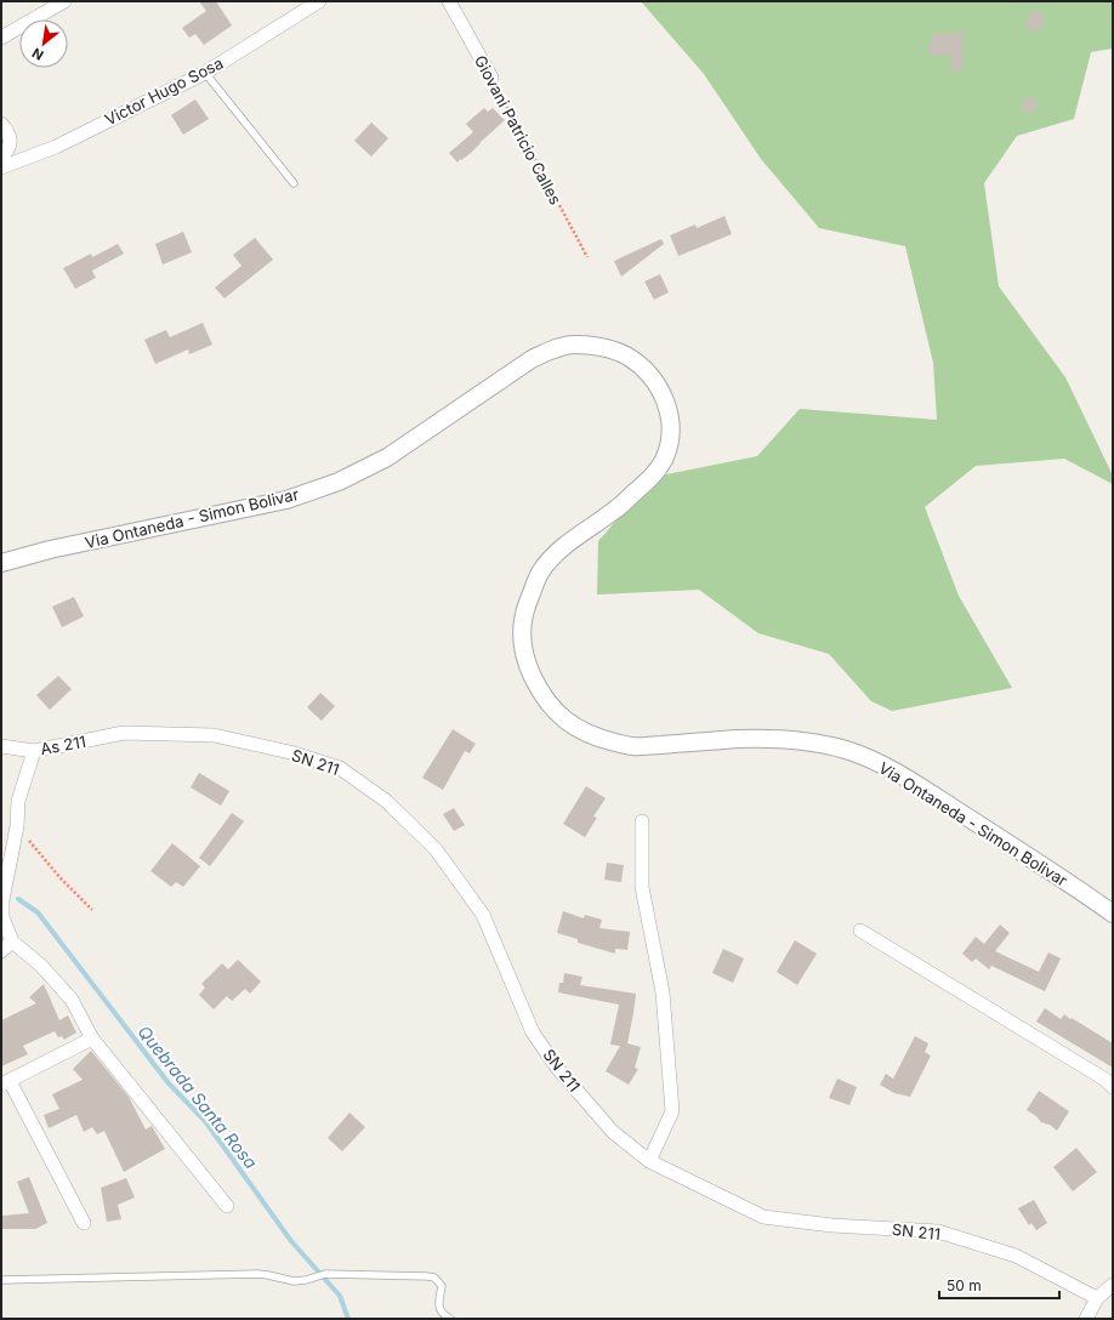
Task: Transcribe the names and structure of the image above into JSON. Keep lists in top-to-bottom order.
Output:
{
  "streets": {
    "street": [
      "Victor Hugo Sosa",
      "Giovani Patricio Calles",
      "Via Ontaneda - Simon Bolivar",
      "As 211",
      "SN 211"
    ]
  },
  "crossings": [
    ["As 211", "SN 211"]
  ],
  "water": ["Quebrada Santa Rosa"],
  "scale_bar": "50 m",
  "north": "bottom left"
}
